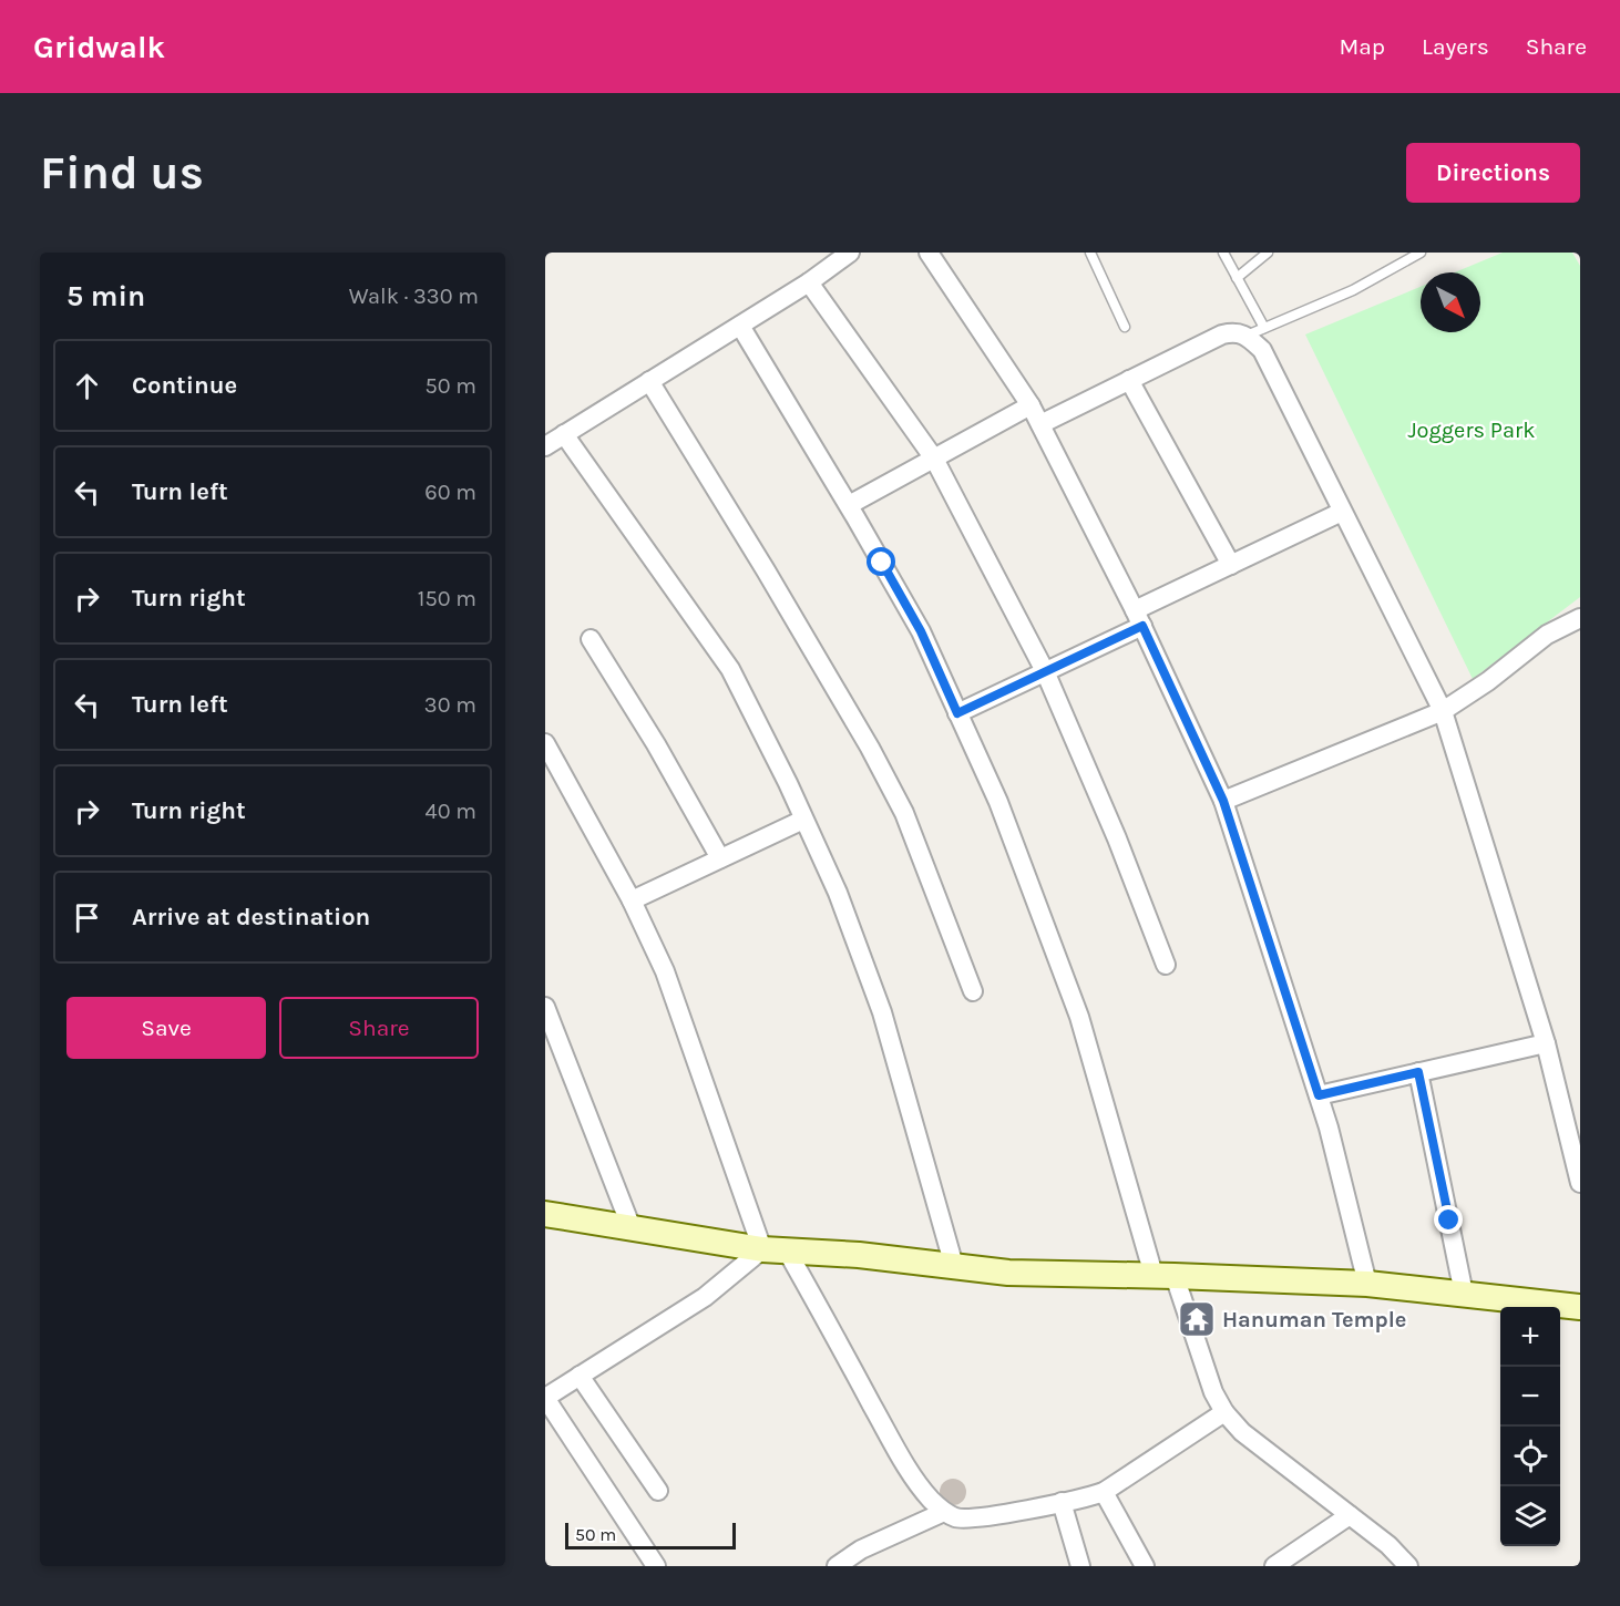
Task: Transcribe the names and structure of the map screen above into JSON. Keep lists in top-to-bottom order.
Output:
{
  "parks": ["Joggers Park"],
  "places": {
    "temple": ["Hanuman Temple"]
  },
  "scale_bar": "50 m",
  "north": "bottom right",
  "page": {
    "header": "Gridwalk",
    "nav": ["Map", "Layers", "Share"],
    "buttons": [
      "Directions",
      ["Save", "Share"]
    ],
    "title": "Find us",
    "heading": ["5 min", "Walk · 330 m"],
    "list": [
      ["Continue", "50 m"],
      ["Turn left", "60 m"],
      ["Turn right", "150 m"],
      ["Turn left", "30 m"],
      ["Turn right", "40 m"],
      "Arrive at destination"
    ],
    "map_buttons": ["+", "−"],
    "scale": "50 m"
  }
}
